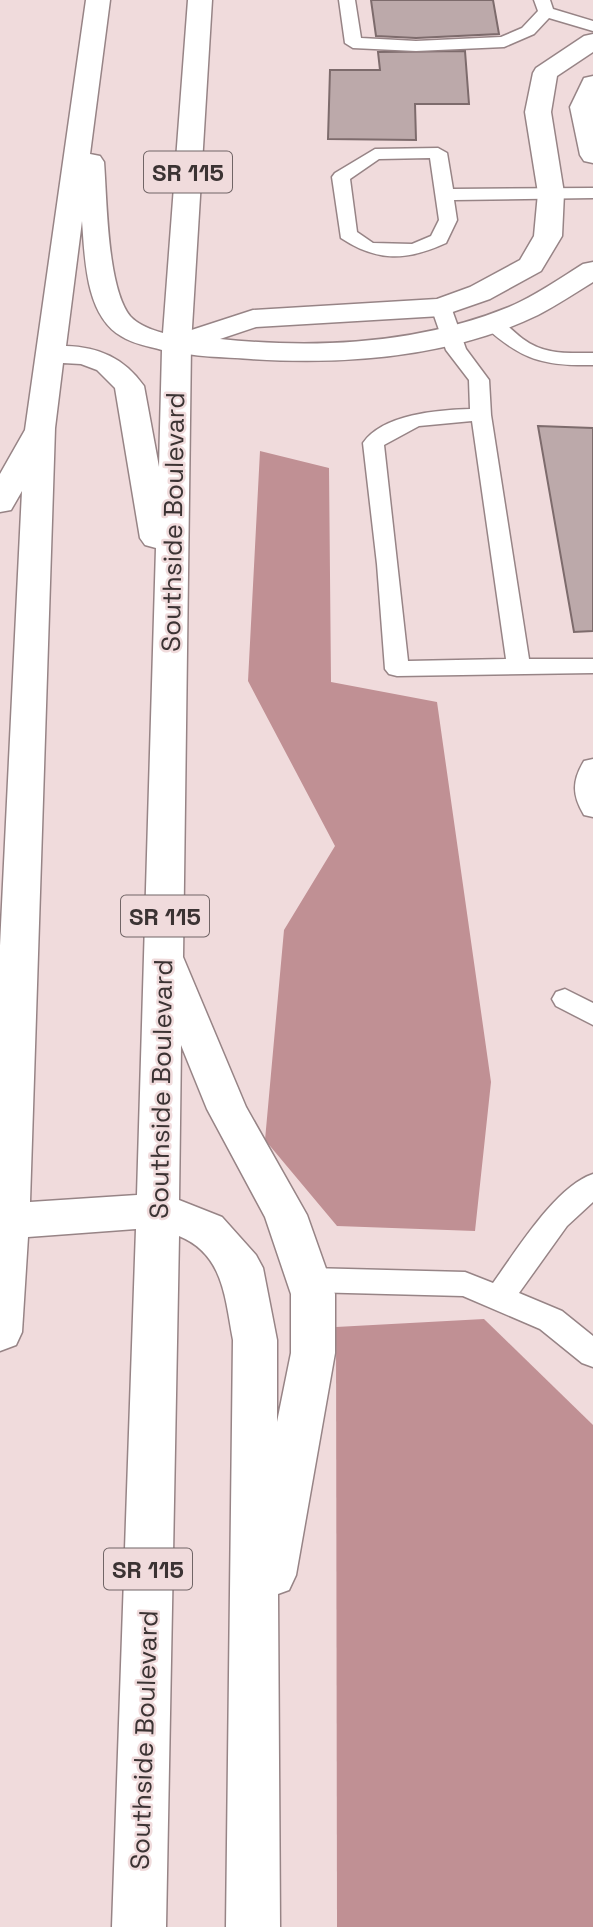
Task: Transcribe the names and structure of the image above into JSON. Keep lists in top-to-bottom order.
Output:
{
  "streets": {
    "main road": ["SR 115", "Southside Boulevard"]
  }
}
